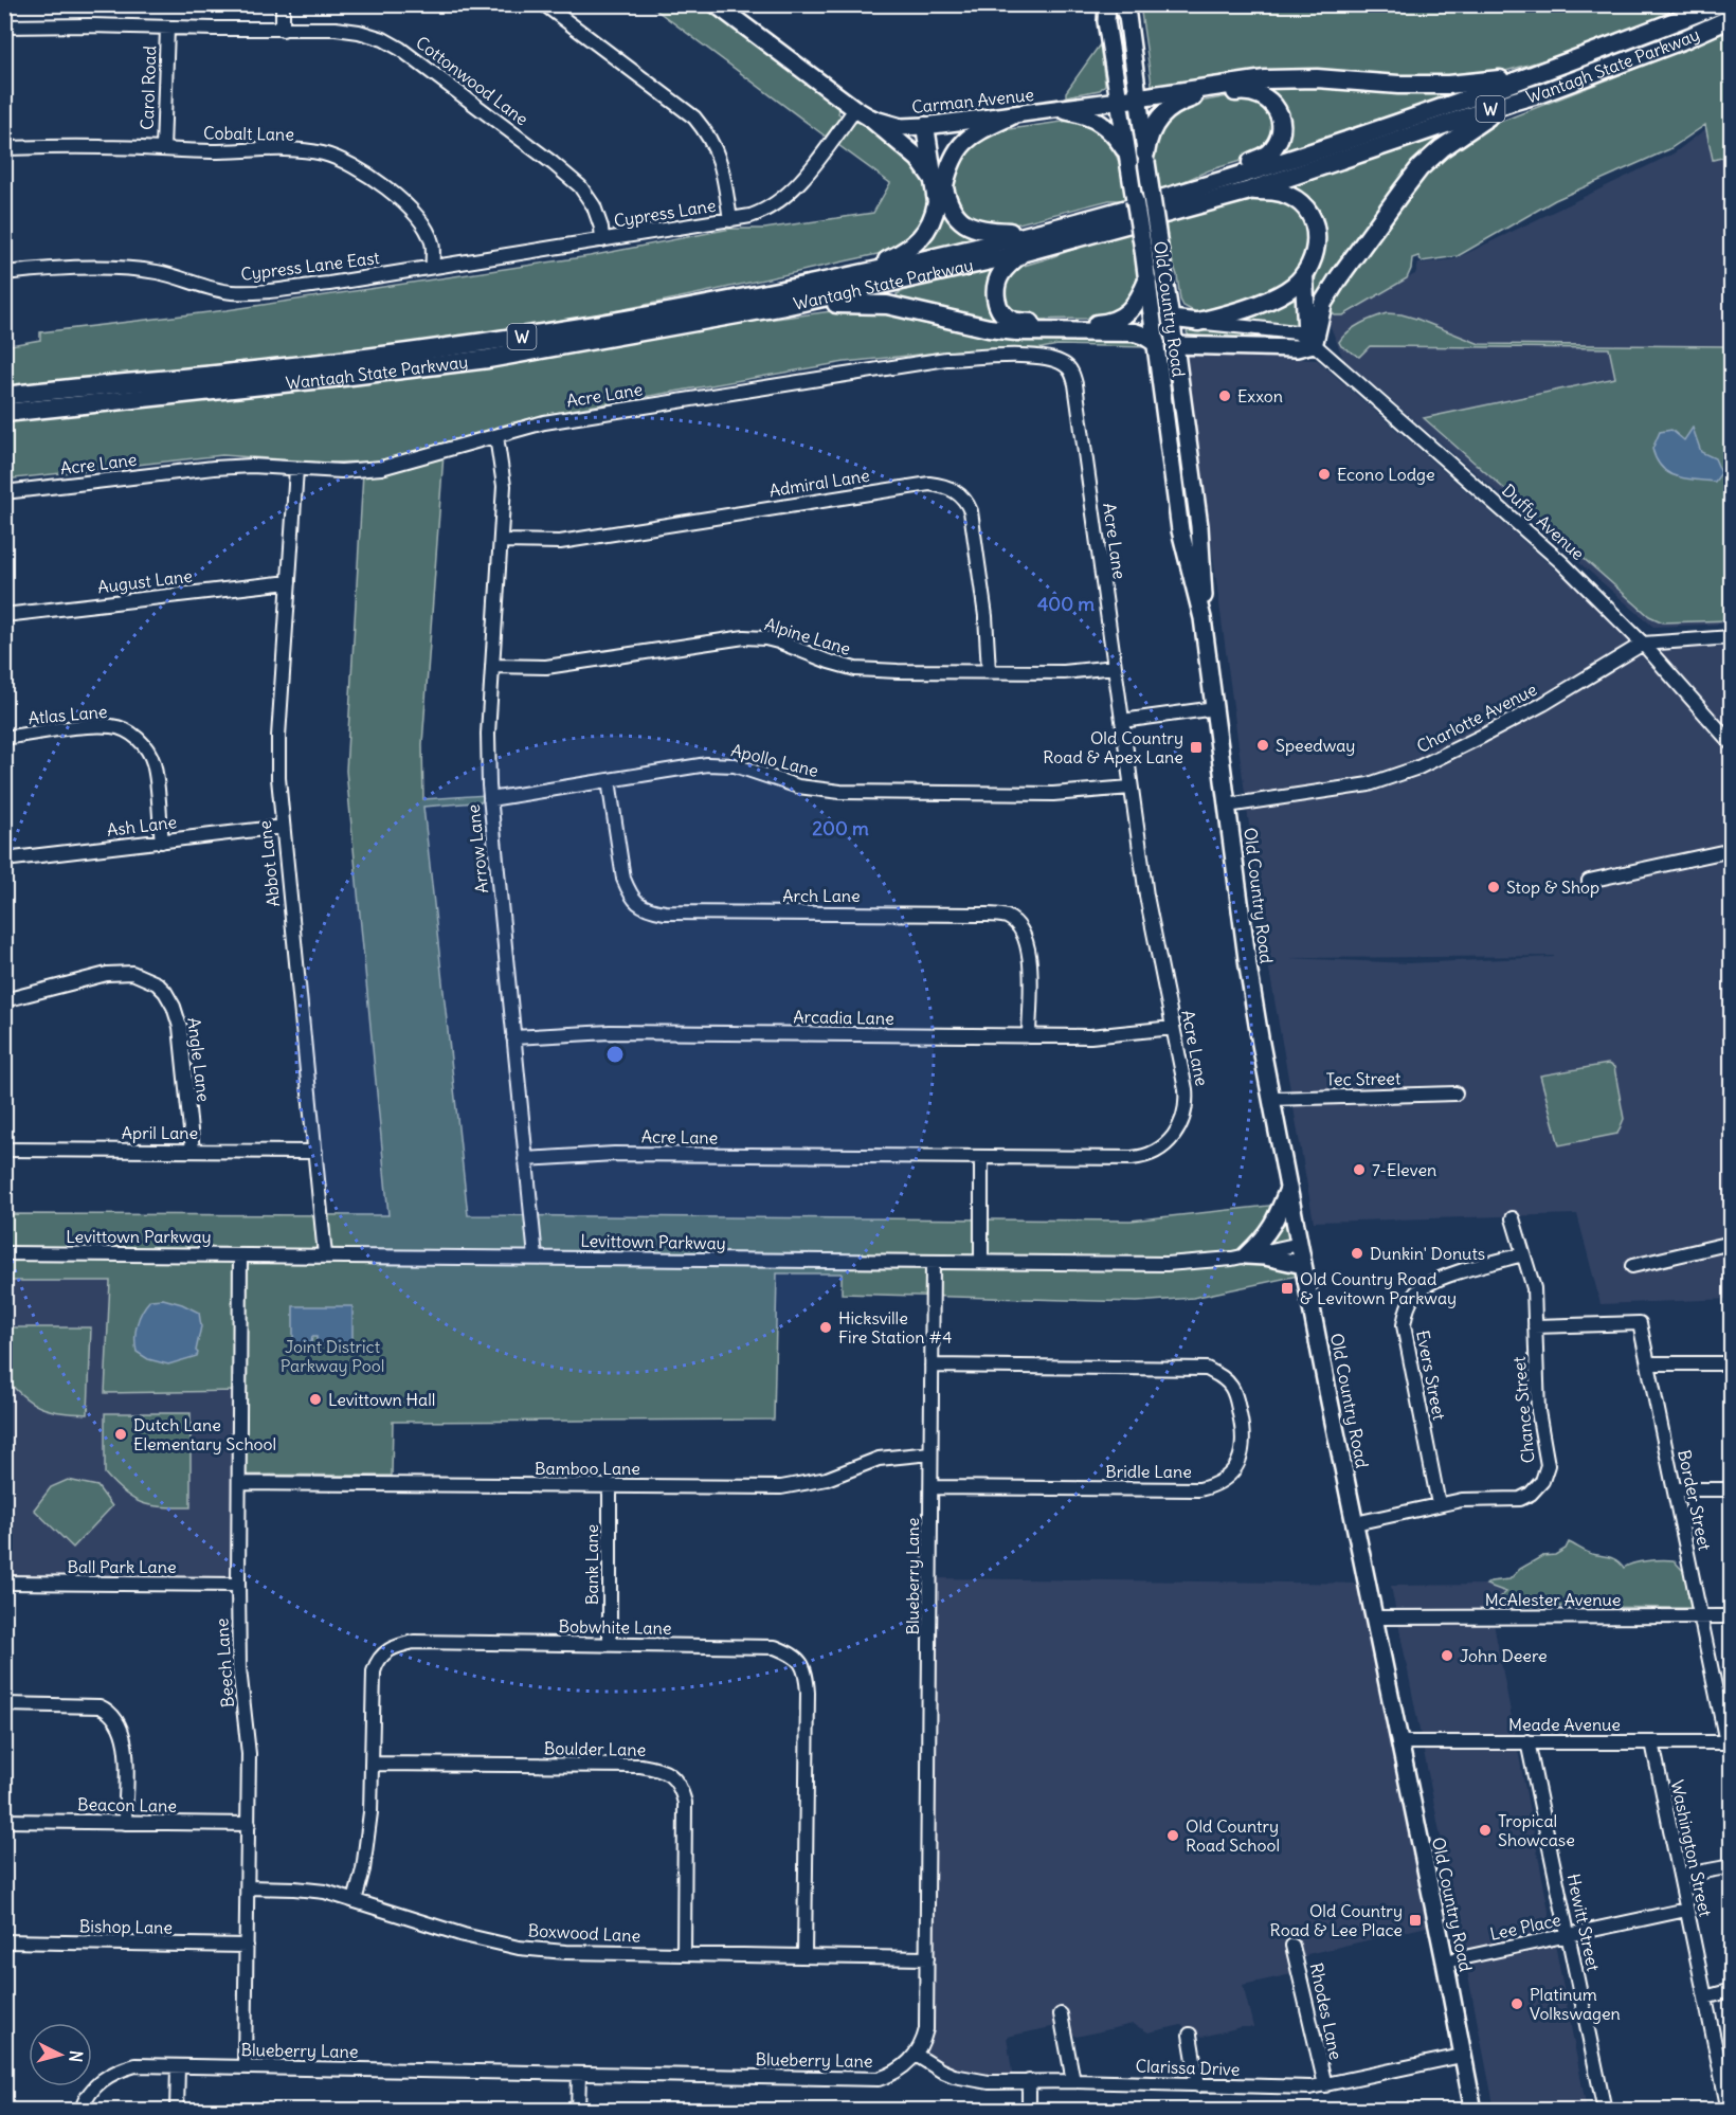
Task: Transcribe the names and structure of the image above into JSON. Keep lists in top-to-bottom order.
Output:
{
  "streets": {
    "highway": ["Wantagh State Parkway", "W"],
    "main road": ["Carman Avenue", "Old Country Road", "Duffy Avenue"],
    "street": [
      "Cottonwood Lane",
      "Carol Road",
      "Cobalt Lane",
      "Cypress Lane",
      "Cypress Lane East",
      "Acre Lane",
      "Admiral Lane",
      "August Lane",
      "Alpine Lane",
      "Atlas Lane",
      "Charlotte Avenue",
      "Apollo Lane",
      "Ash Lane",
      "Arrow Lane",
      "Abbot Lane",
      "Arch Lane",
      "Arcadia Lane",
      "Angle Lane",
      "Tec Street",
      "April Lane",
      "Levittown Parkway",
      "Evers Street",
      "Chance Street",
      "Bamboo Lane",
      "Bridle Lane",
      "Border Street",
      "Bank Lane",
      "Ball Park Lane",
      "Blueberry Lane",
      "McAlester Avenue",
      "Bobwhite Lane",
      "Beech Lane",
      "Meade Avenue",
      "Boulder Lane",
      "Beacon Lane",
      "Washington Street",
      "Hewitt Street",
      "Bishop Lane",
      "Lee Place",
      "Boxwood Lane",
      "Rhodes Lane",
      "Clarissa Drive"
    ]
  },
  "crossings": [
    ["Cottonwood Lane", "Carol Road"],
    ["Cottonwood Lane", "Cypress Lane"],
    ["Carol Road", "Cobalt Lane"],
    ["Carman Avenue", "Cypress Lane"],
    ["Carman Avenue", "Old Country Road"],
    ["Cobalt Lane", "Cypress Lane"],
    ["Cobalt Lane", "Cypress Lane East"],
    ["Cypress Lane", "Cypress Lane East"],
    ["Old Country Road", "Duffy Avenue"],
    ["Old Country Road", "Charlotte Avenue"],
    ["Old Country Road", "Tec Street"],
    ["Old Country Road", "Levittown Parkway"],
    ["Old Country Road", "Chance Street"],
    ["Old Country Road", "McAlester Avenue"],
    ["Old Country Road", "Meade Avenue"],
    ["Old Country Road", "Lee Place"],
    ["Old Country Road", "Clarissa Drive"],
    ["Acre Lane", "Alpine Lane"],
    ["Acre Lane", "Apollo Lane"],
    ["Acre Lane", "Arrow Lane"],
    ["Acre Lane", "Abbot Lane"],
    ["Acre Lane", "Arcadia Lane"],
    ["Admiral Lane", "Alpine Lane"],
    ["Admiral Lane", "Arrow Lane"],
    ["Duffy Avenue", "Charlotte Avenue"],
    ["August Lane", "Abbot Lane"],
    ["Alpine Lane", "Arrow Lane"],
    ["Atlas Lane", "Ash Lane"],
    ["Apollo Lane", "Arrow Lane"],
    ["Apollo Lane", "Arch Lane"],
    ["Ash Lane", "Abbot Lane"],
    ["Arrow Lane", "Arcadia Lane"],
    ["Arrow Lane", "Levittown Parkway"],
    ["Abbot Lane", "April Lane"],
    ["Abbot Lane", "Levittown Parkway"],
    ["Arch Lane", "Arcadia Lane"],
    ["Angle Lane", "April Lane"],
    ["Levittown Parkway", "Blueberry Lane"],
    ["Levittown Parkway", "Beech Lane"],
    ["Evers Street", "Chance Street"],
    ["Chance Street", "Border Street"],
    ["Bamboo Lane", "Bank Lane"],
    ["Bamboo Lane", "Blueberry Lane"],
    ["Bamboo Lane", "Beech Lane"],
    ["Bridle Lane", "Blueberry Lane"],
    ["Border Street", "McAlester Avenue"],
    ["Border Street", "Meade Avenue"],
    ["Bank Lane", "Bobwhite Lane"],
    ["Ball Park Lane", "Beech Lane"],
    ["Blueberry Lane", "Beech Lane"],
    ["Blueberry Lane", "Boxwood Lane"],
    ["Blueberry Lane", "Clarissa Drive"],
    ["Bobwhite Lane", "Boulder Lane"],
    ["Bobwhite Lane", "Boxwood Lane"],
    ["Beech Lane", "Beacon Lane"],
    ["Beech Lane", "Bishop Lane"],
    ["Beech Lane", "Boxwood Lane"],
    ["Meade Avenue", "Washington Street"],
    ["Meade Avenue", "Hewitt Street"],
    ["Boulder Lane", "Boxwood Lane"],
    ["Washington Street", "Lee Place"],
    ["Hewitt Street", "Lee Place"],
    ["Rhodes Lane", "Clarissa Drive"]
  ],
  "parks": ["Joint District Parkway Pool"],
  "places": {
    "other": [
      "Exxon",
      "Econo Lodge",
      "Speedway",
      "Stop & Shop",
      "7-Eleven",
      "Dunkin' Donuts",
      "Hicksville Fire Station #4",
      "Levittown Hall",
      "Dutch Lane Elementary School",
      "John Deere",
      "Tropical Showcase",
      "Old Country Road School",
      "Platinum Volkswagen"
    ],
    "transit": ["Old Country Road & Apex Lane", "Old Country Road & Levitown Parkway", "Old Country Road & Lee Place"]
  },
  "north": "right",
  "rings": ["400 m", "200 m"]
}
